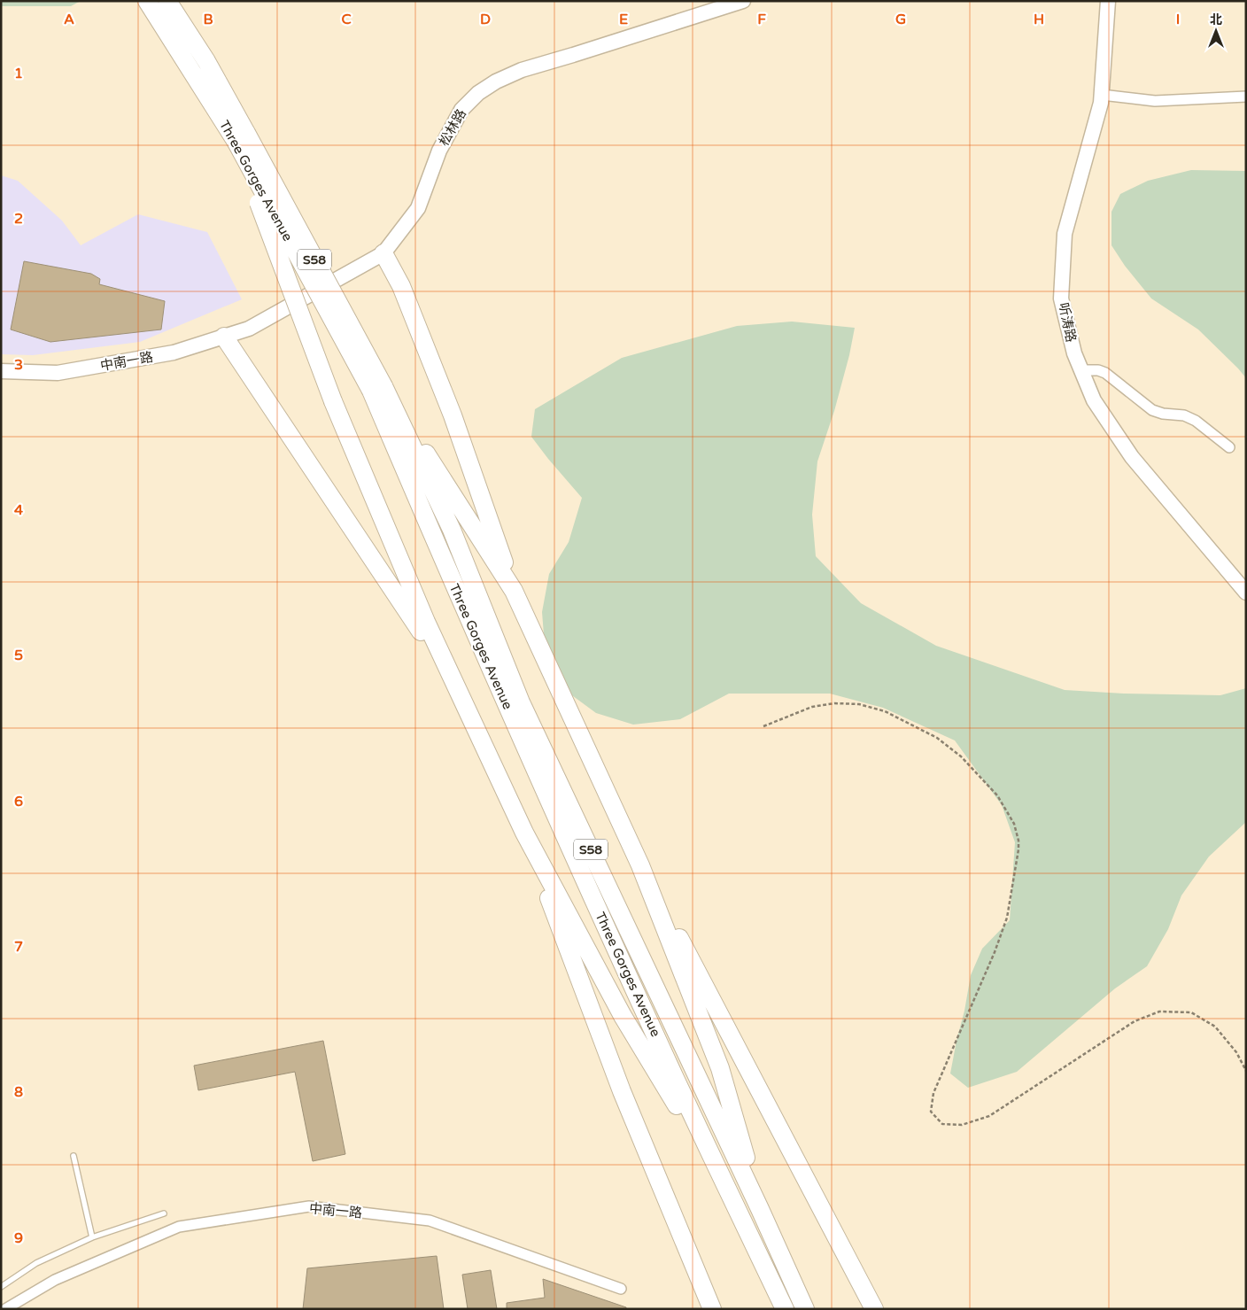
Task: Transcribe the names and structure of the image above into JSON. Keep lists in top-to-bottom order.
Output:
{
  "streets": {
    "highway": ["Three Gorges Avenue", "S58"],
    "street": ["松林路", "听涛路", "中南一路"]
  },
  "crossings": [
    ["松林路", "中南一路"]
  ],
  "north": "top",
  "grid": {
    "columns": [
      "A",
      "B",
      "C",
      "D",
      "E",
      "F",
      "G",
      "H",
      "I"
    ],
    "rows": [
      "1",
      "2",
      "3",
      "4",
      "5",
      "6",
      "7",
      "8",
      "9"
    ]
  }
}
